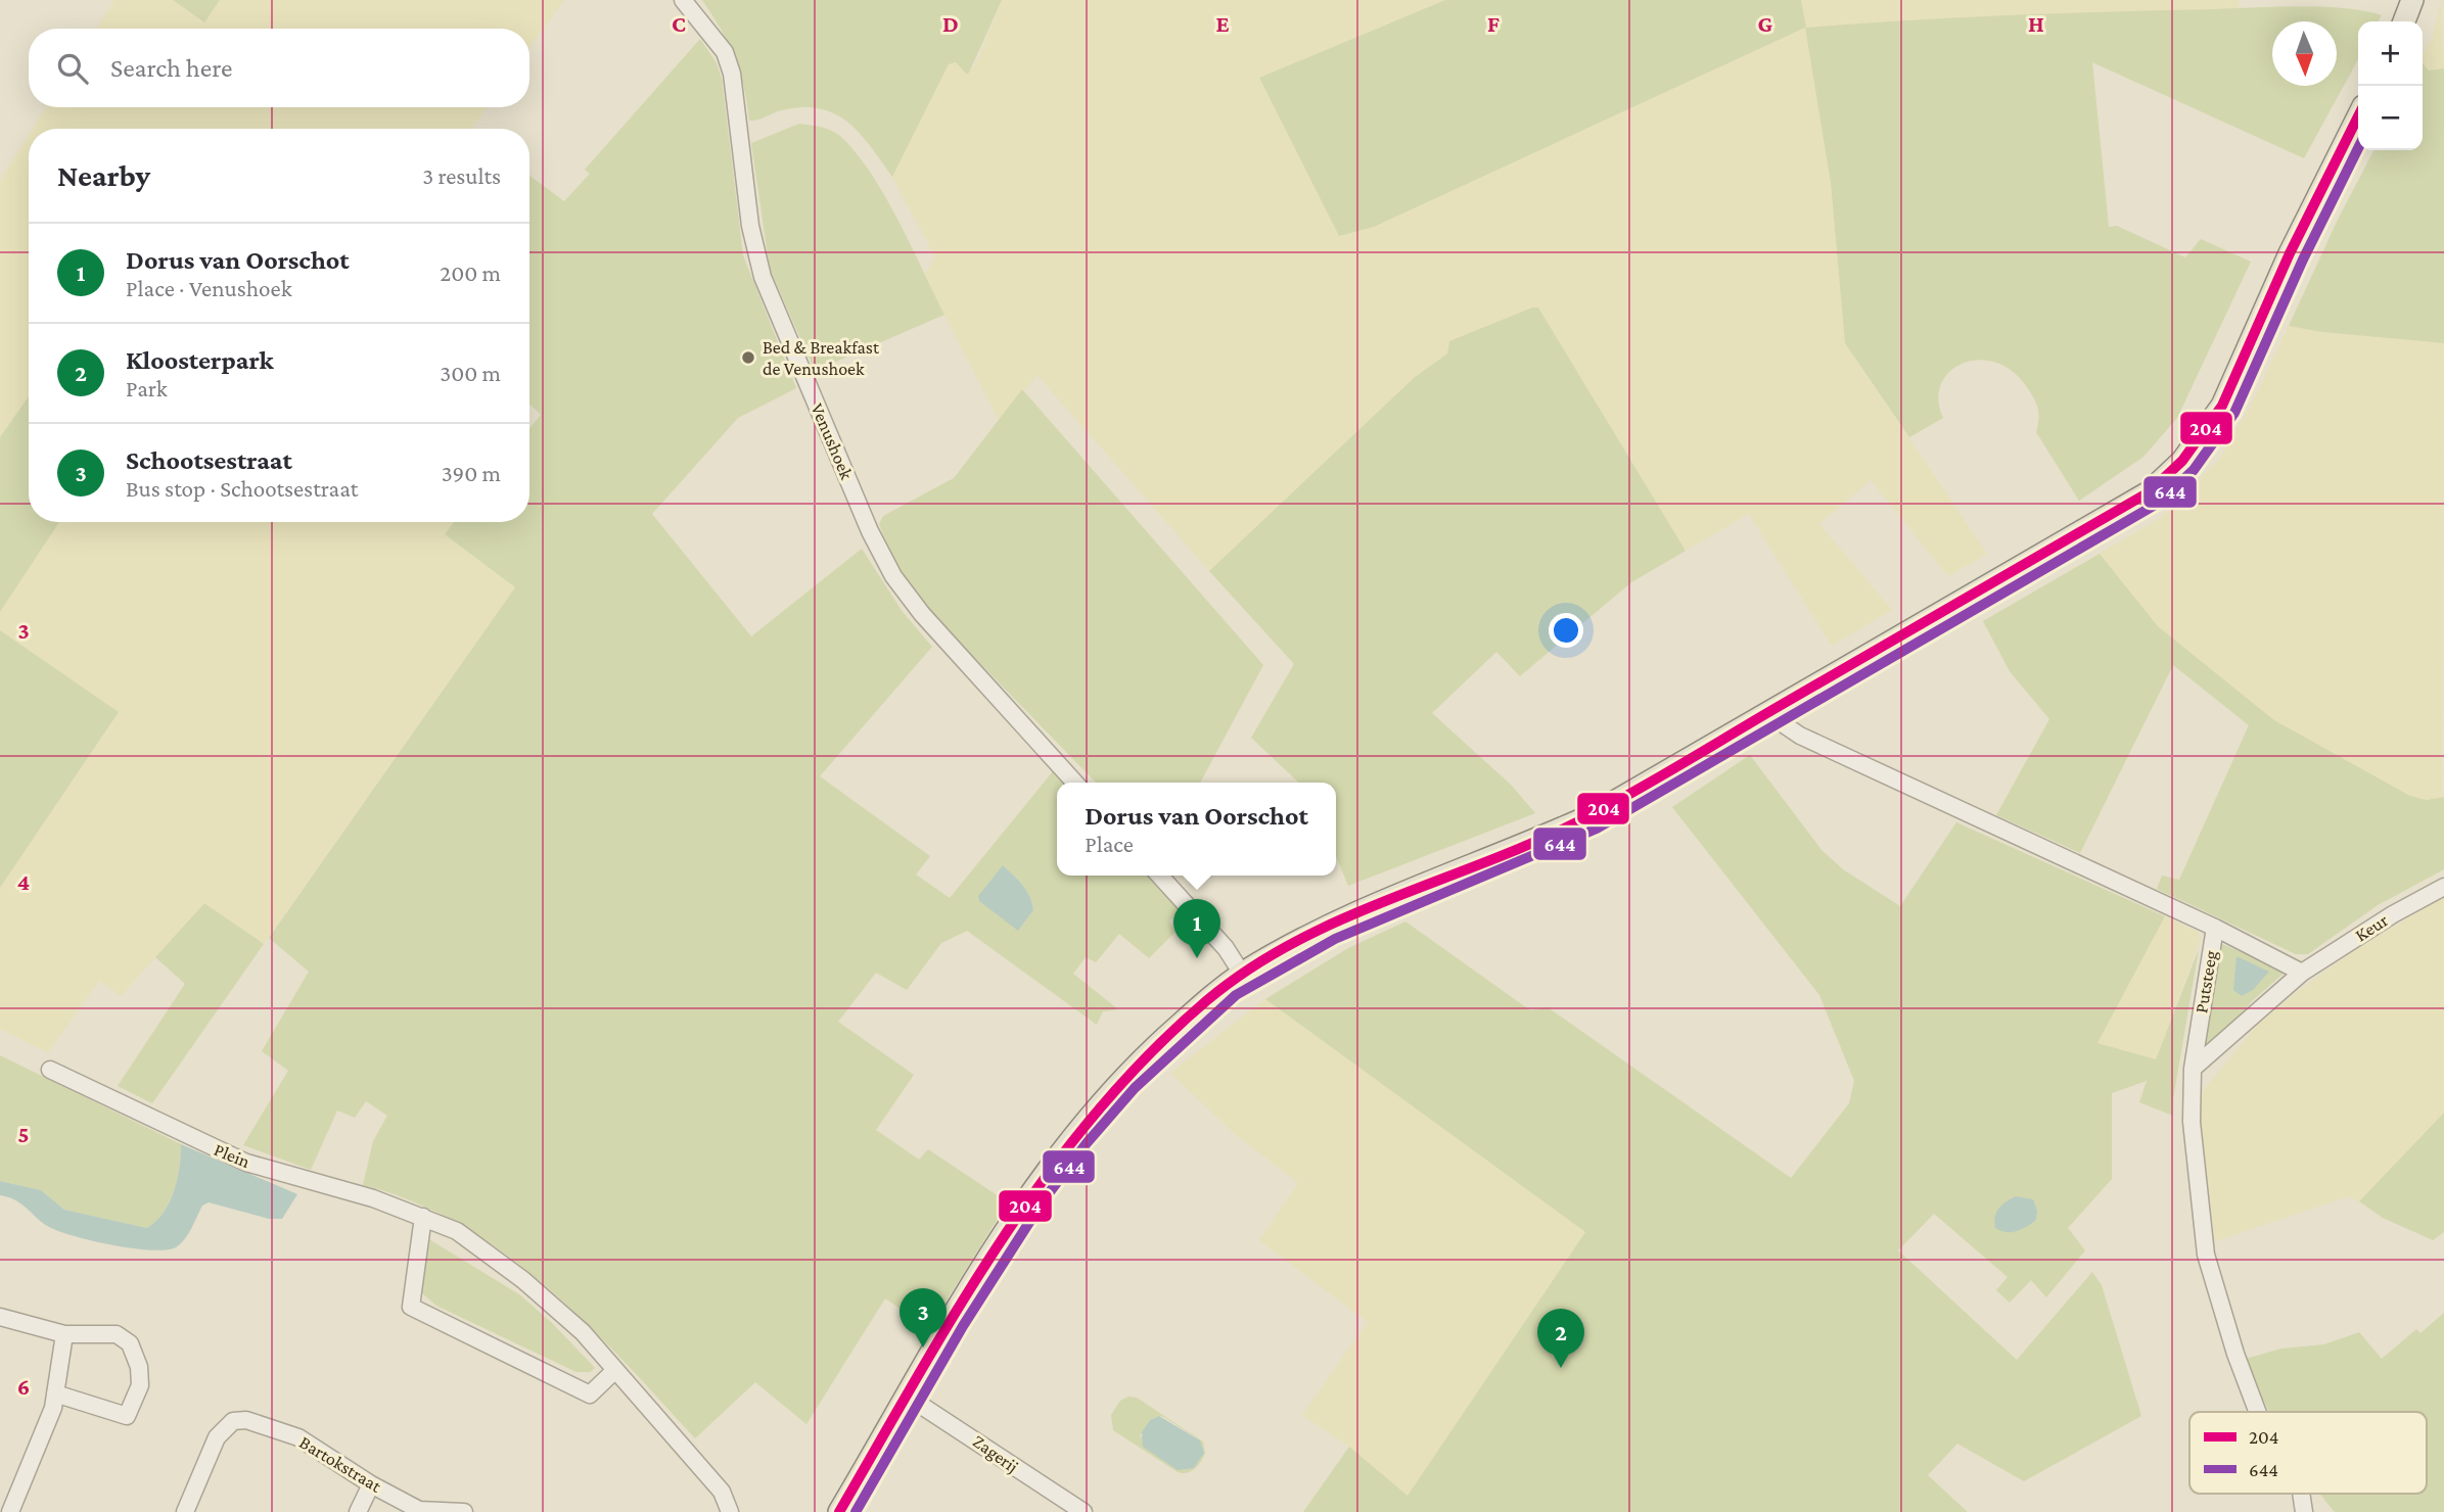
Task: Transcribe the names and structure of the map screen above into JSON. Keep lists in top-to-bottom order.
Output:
{
  "streets": {
    "street": [
      "Venushoek",
      "Keur",
      "Putsteeg",
      "Plein",
      "Zagerij",
      "Bartokstraat"
    ]
  },
  "crossings": [
    ["Keur", "Putsteeg"]
  ],
  "places": ["Bed & Breakfast de Venushoek"],
  "lines": ["transit line 204", "transit line 644"],
  "legend": ["204", "644"],
  "north": "bottom",
  "page": {
    "map_buttons": ["+", "−"],
    "search": "Search here",
    "heading": ["Nearby", "3 results"],
    "list": [
      {
        "mark": "1",
        "name": "Dorus van Oorschot",
        "note": "Place · Venushoek",
        "value": "200 m"
      },
      {
        "mark": "2",
        "name": "Kloosterpark",
        "note": "Park",
        "value": "300 m"
      },
      {
        "mark": "3",
        "name": "Schootsestraat",
        "note": "Bus stop · Schootsestraat",
        "value": "390 m"
      }
    ],
    "popup": ["Dorus van Oorschot", "Place"],
    "pins": ["1", "3", "2"]
  },
  "grid": {
    "columns": [
      "C",
      "D",
      "E",
      "F",
      "G",
      "H"
    ],
    "rows": [
      "3",
      "4",
      "5",
      "6"
    ]
  }
}
